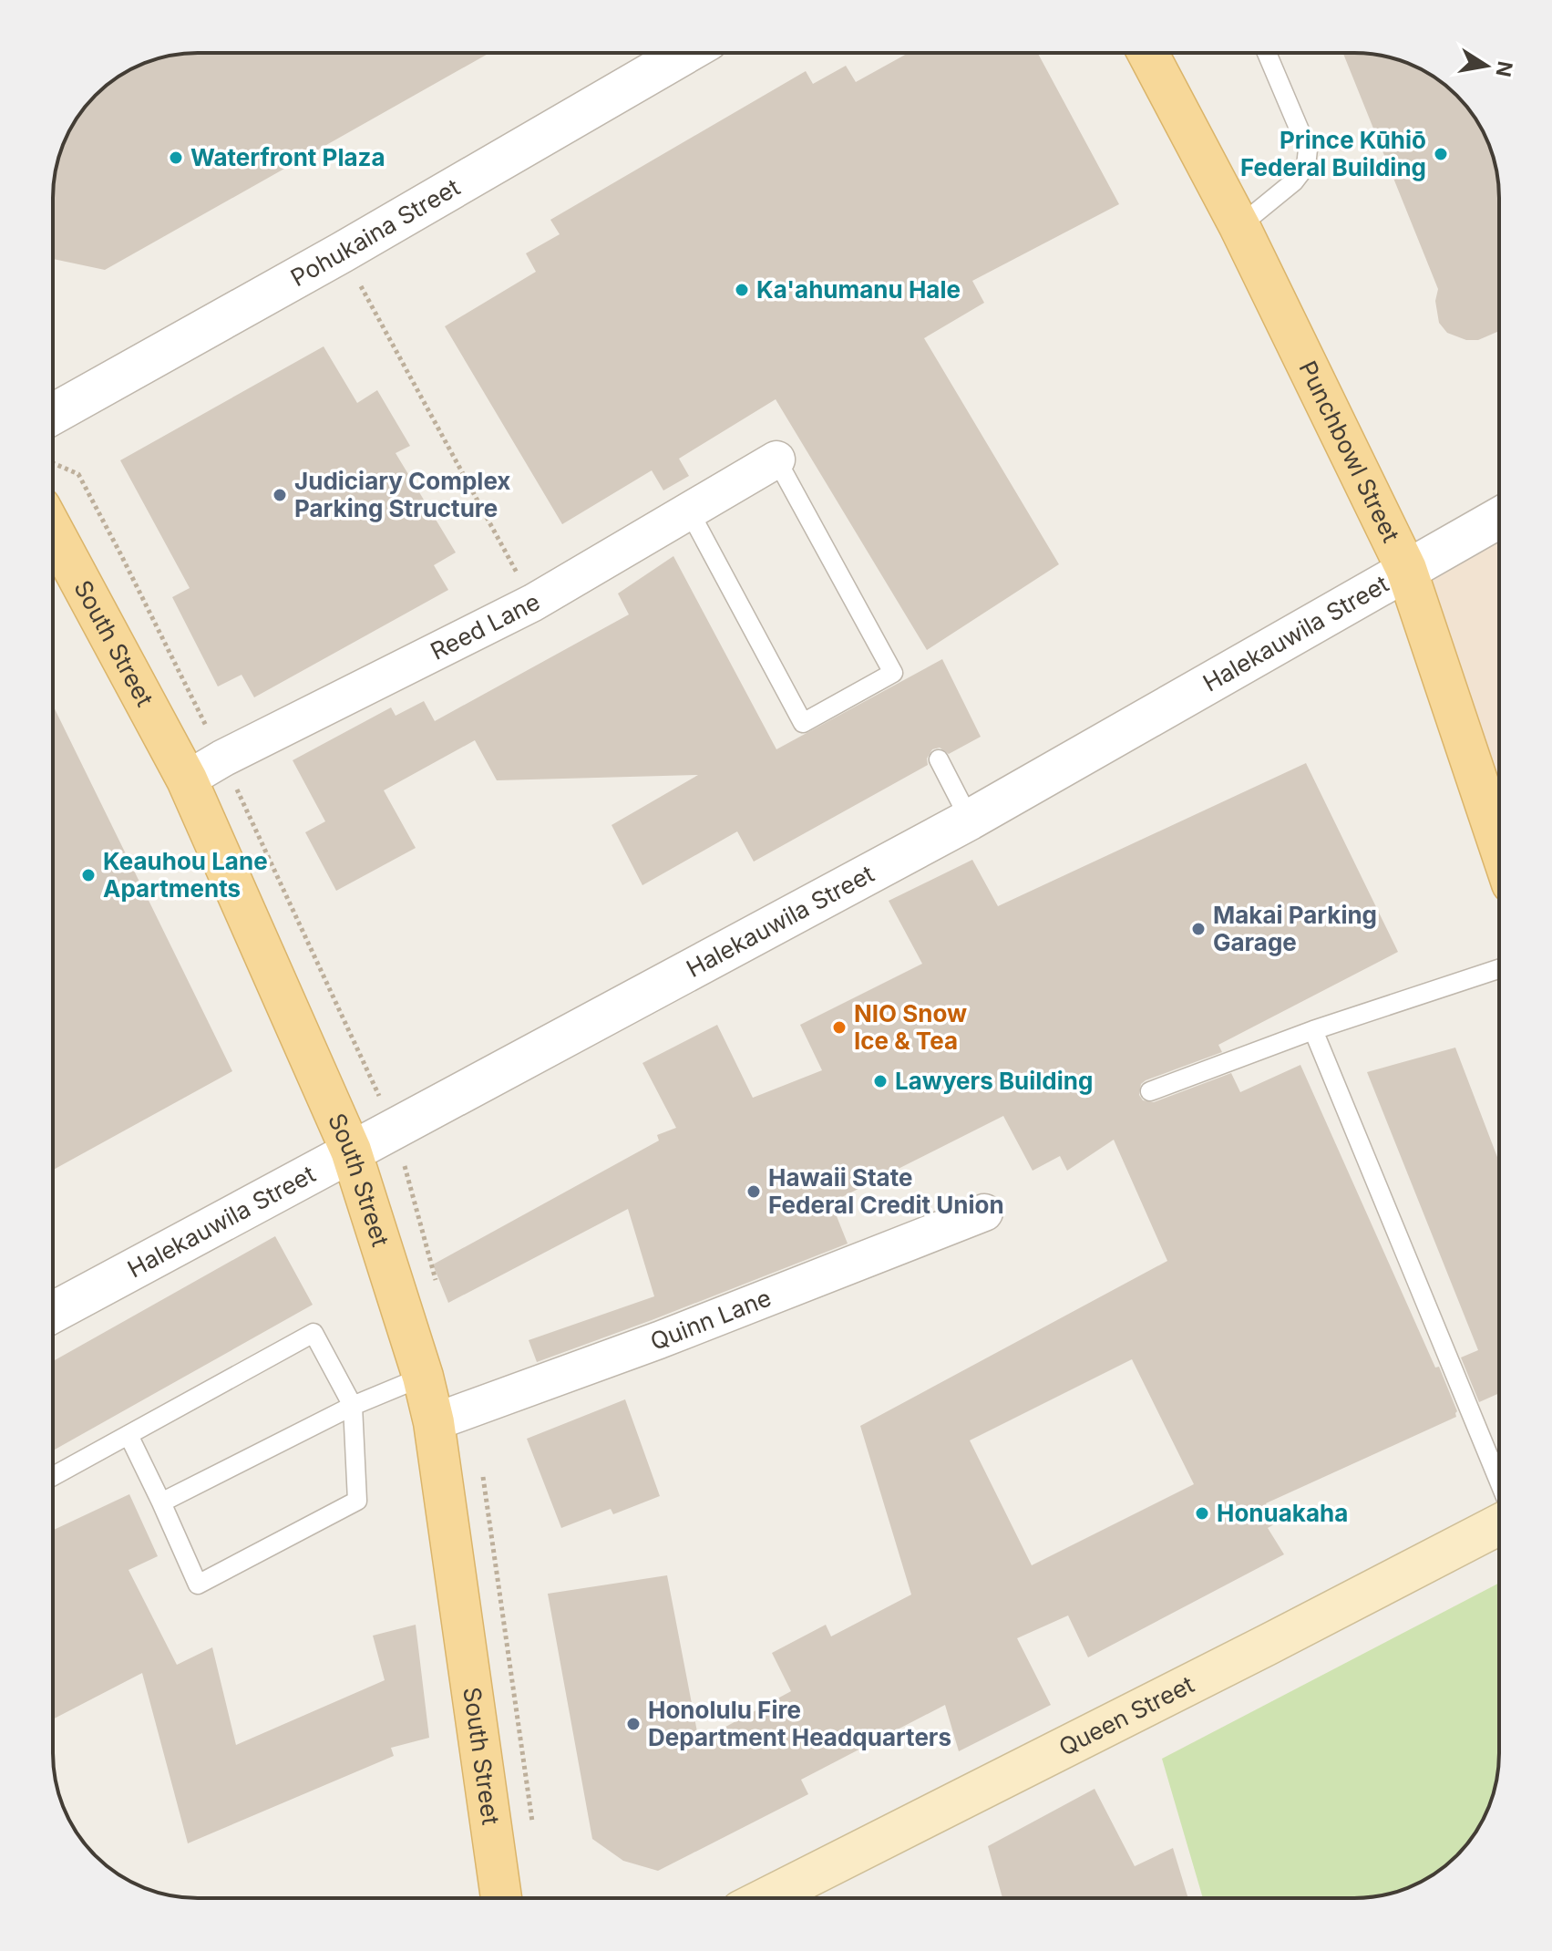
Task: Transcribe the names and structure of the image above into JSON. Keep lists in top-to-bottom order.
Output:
{
  "streets": {
    "main road": ["Punchbowl Street", "South Street", "Queen Street"],
    "street": [
      "Pohukaina Street",
      "Reed Lane",
      "Halekauwila Street",
      "Quinn Lane"
    ]
  },
  "crossings": [
    ["Punchbowl Street", "Halekauwila Street"],
    ["Reed Lane", "South Street"],
    ["Halekauwila Street", "South Street"],
    ["South Street", "Quinn Lane"]
  ],
  "places": [
    "Prince Kūhiō Federal Building",
    "Waterfront Plaza",
    "Ka'ahumanu Hale",
    "Judiciary Complex Parking Structure",
    "Keauhou Lane Apartments",
    "Makai Parking Garage",
    "NIO Snow Ice & Tea",
    "Lawyers Building",
    "Hawaii State Federal Credit Union",
    "Honuakaha",
    "Honolulu Fire Department Headquarters"
  ],
  "north": "right"
}
